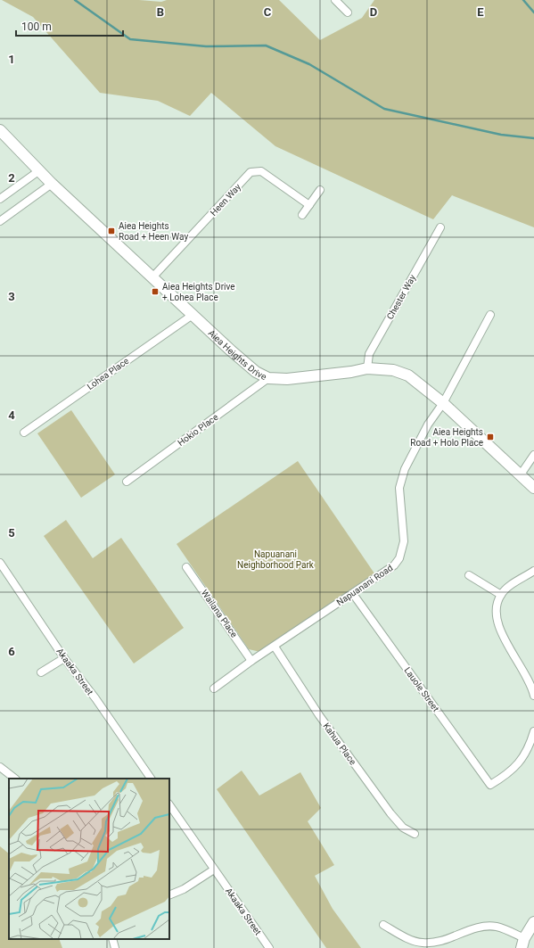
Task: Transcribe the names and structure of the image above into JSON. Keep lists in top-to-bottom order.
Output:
{
  "streets": {
    "street": [
      "Heen Way",
      "Chester Way",
      "Aiea Heights Drive",
      "Lohea Place",
      "Hokio Place",
      "Napuanani Road",
      "Wailana Place",
      "Akaaka Street",
      "Lauole Street",
      "Kahua Place"
    ]
  },
  "crossings": [
    ["Heen Way", "Aiea Heights Drive"],
    ["Chester Way", "Aiea Heights Drive"],
    ["Aiea Heights Drive", "Lohea Place"],
    ["Aiea Heights Drive", "Hokio Place"],
    ["Aiea Heights Drive", "Napuanani Road"],
    ["Napuanani Road", "Wailana Place"],
    ["Napuanani Road", "Lauole Street"],
    ["Napuanani Road", "Kahua Place"]
  ],
  "parks": ["Napuanani Neighborhood Park"],
  "places": {
    "transit": ["Aiea Heights Road + Heen Way", "Aiea Heights Drive + Lohea Place", "Aiea Heights Road + Holo Place"]
  },
  "scale_bar": "100 m",
  "grid": {
    "columns": [
      "B",
      "C",
      "D",
      "E"
    ],
    "rows": [
      "1",
      "2",
      "3",
      "4",
      "5",
      "6"
    ]
  }
}
